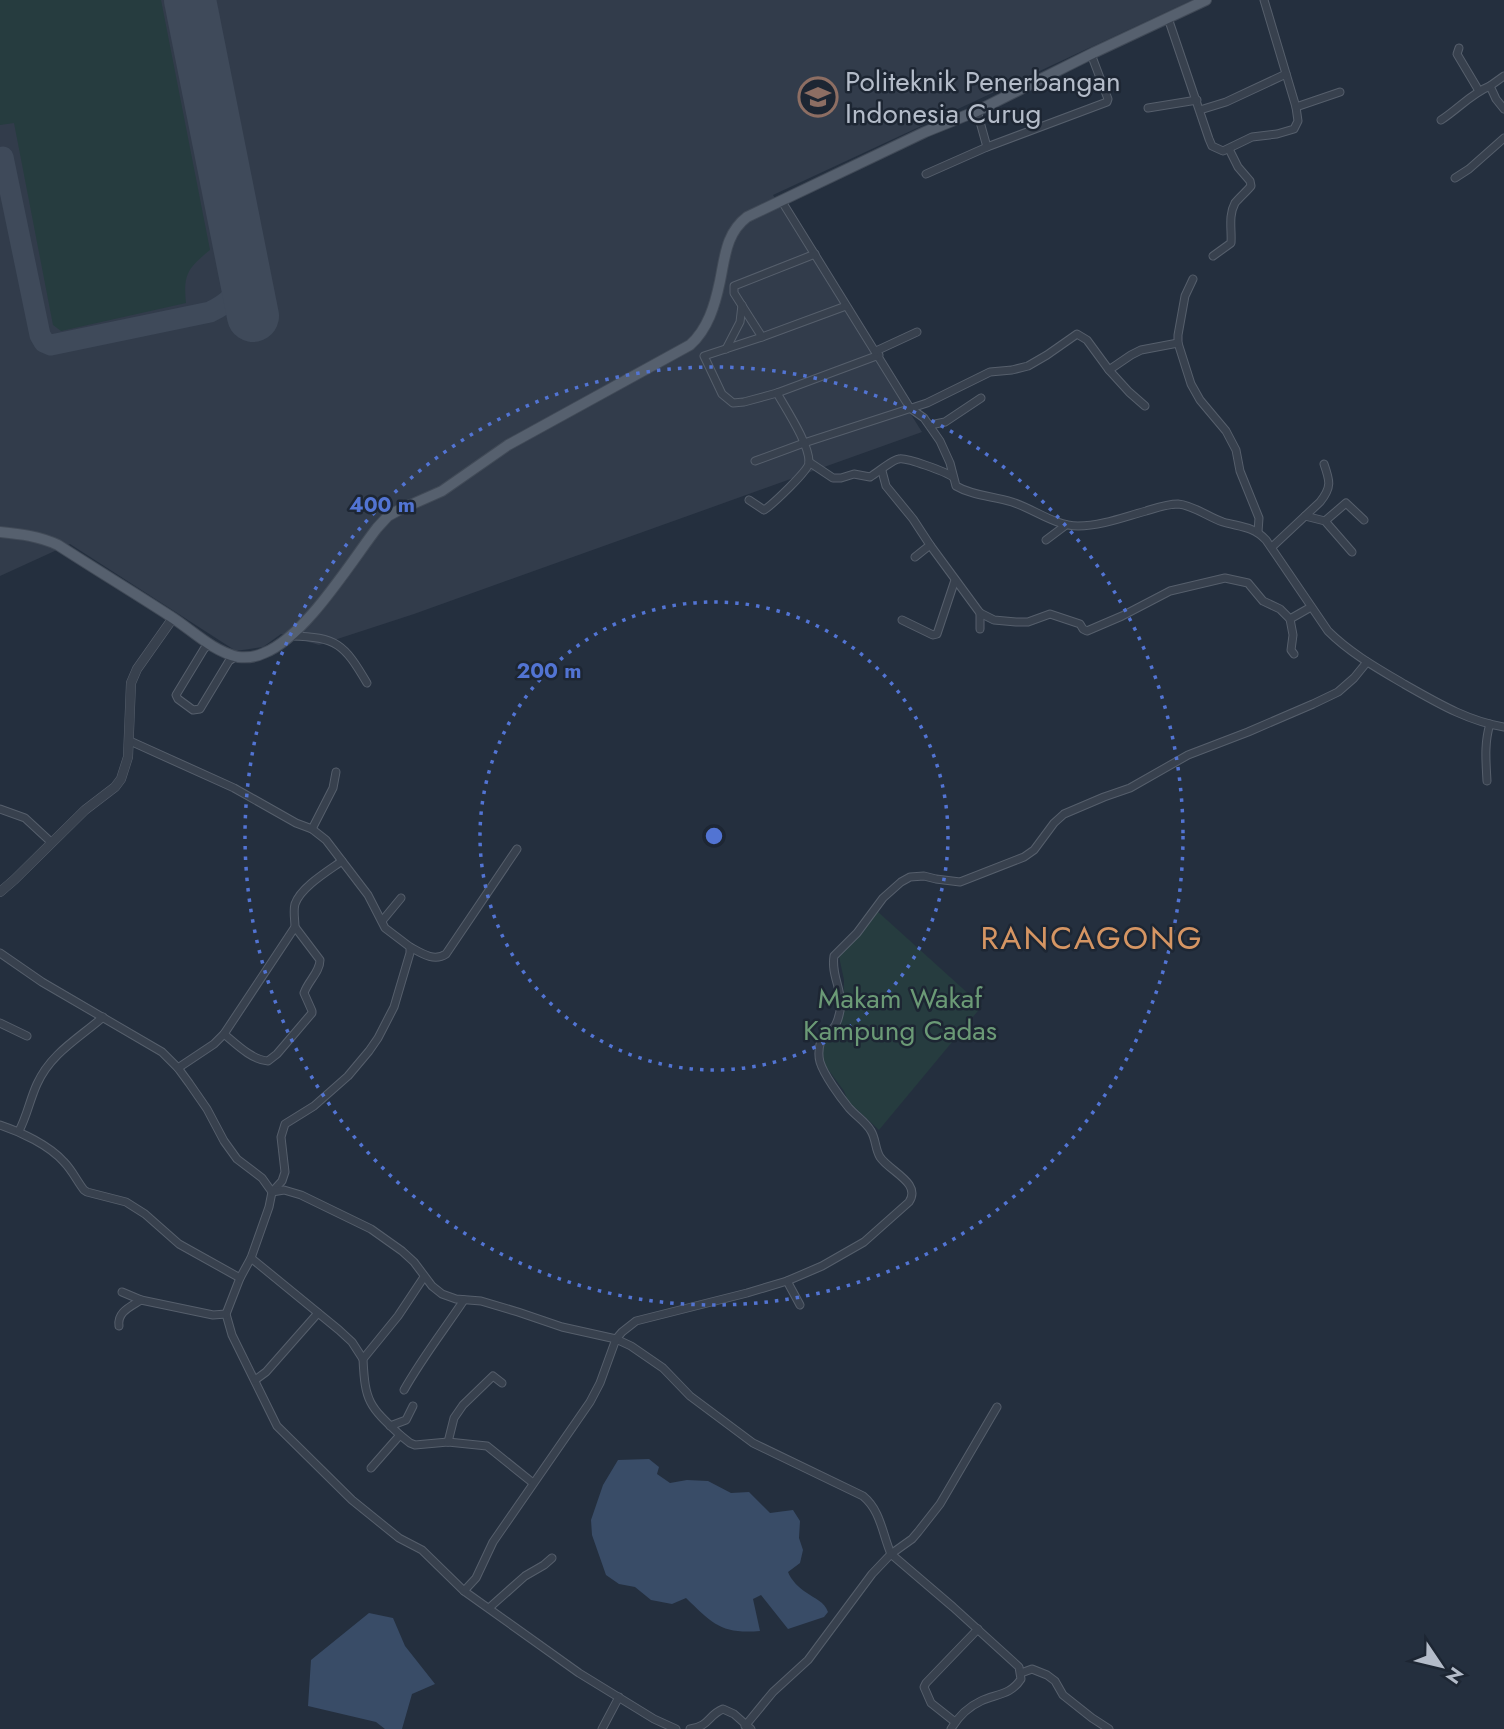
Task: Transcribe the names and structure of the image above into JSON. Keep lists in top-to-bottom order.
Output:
{
  "districts": ["RANCAGONG"],
  "parks": ["Makam Wakaf Kampung Cadas"],
  "places": {
    "school or university": ["Politeknik Penerbangan Indonesia Curug"]
  },
  "north": "bottom right",
  "rings": ["400 m", "200 m"]
}
